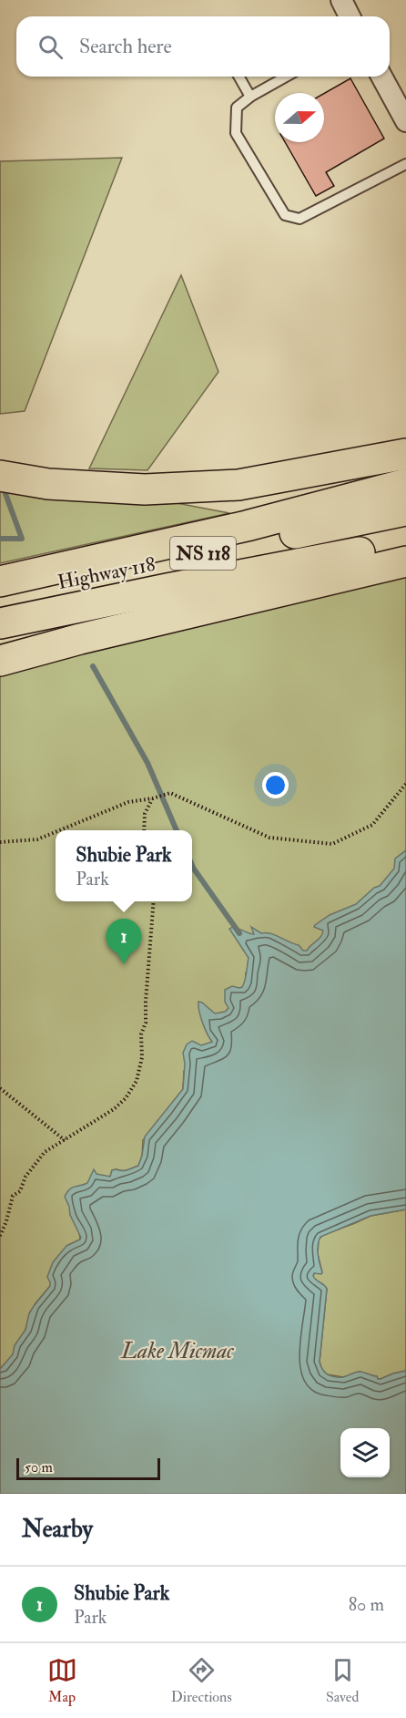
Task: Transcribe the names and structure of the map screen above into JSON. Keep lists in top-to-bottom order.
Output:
{
  "streets": {
    "highway": ["NS 118", "Highway 118"]
  },
  "water": ["Lake Micmac"],
  "scale_bar": "50 m",
  "north": "right",
  "page": {
    "search": "Search here",
    "popup": ["Shubie Park", "Park"],
    "pins": "1",
    "scale": "50 m",
    "heading": "Nearby",
    "list": [
      {
        "mark": "1",
        "name": "Shubie Park",
        "note": "Park",
        "value": "80 m"
      }
    ],
    "nav": ["Map", "Directions", "Saved"]
  }
}
